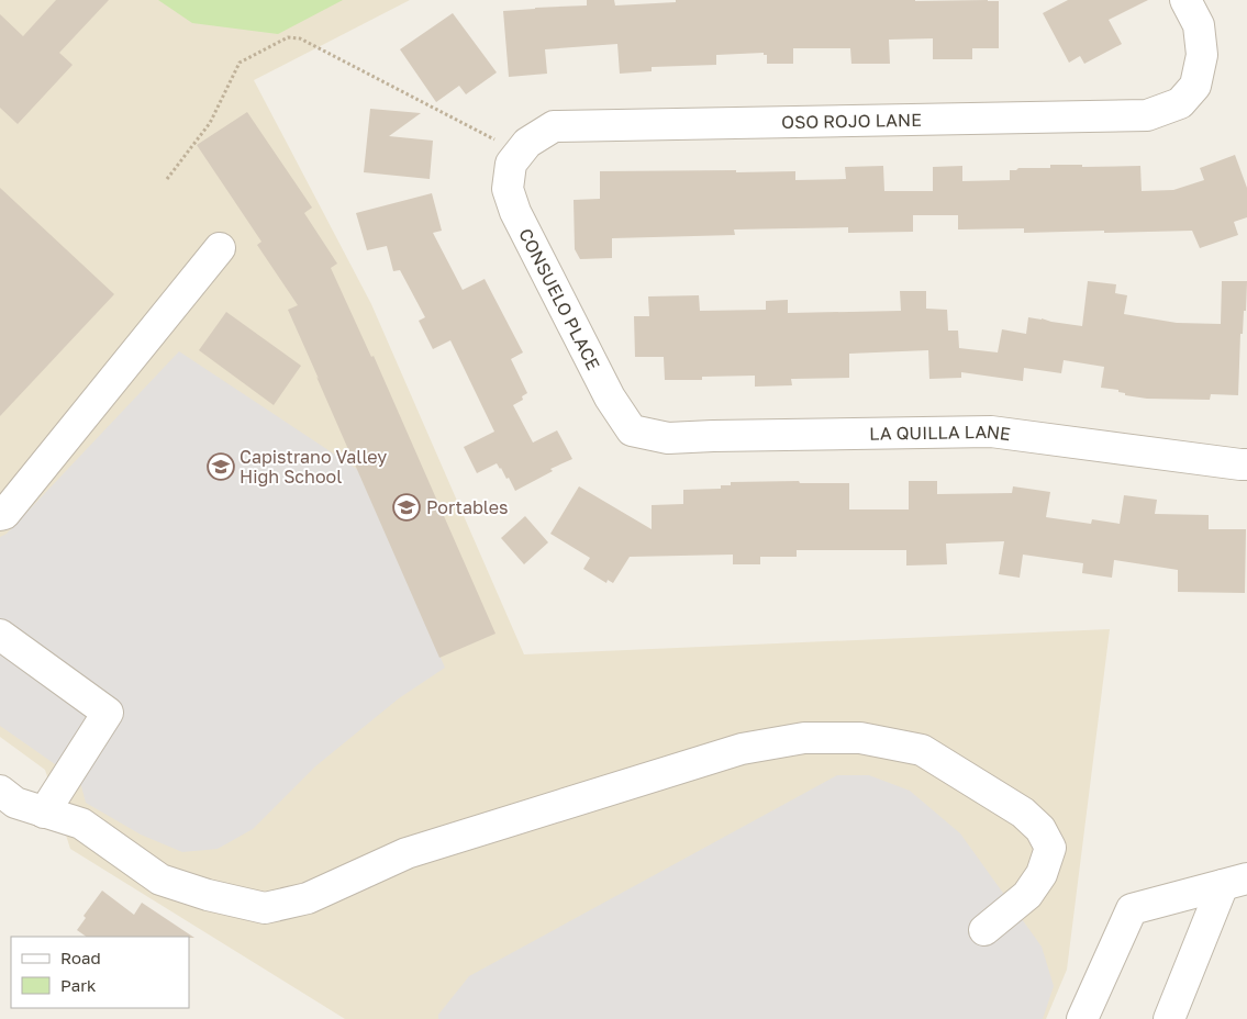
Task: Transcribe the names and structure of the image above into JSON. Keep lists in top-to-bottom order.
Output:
{
  "streets": {
    "street": ["OSO ROJO LANE", "CONSUELO PLACE", "LA QUILLA LANE"]
  },
  "crossings": [
    ["OSO ROJO LANE", "CONSUELO PLACE"],
    ["CONSUELO PLACE", "LA QUILLA LANE"]
  ],
  "places": {
    "school or university": ["Capistrano Valley High School", "Portables"]
  },
  "legend": ["Road", "Park"]
}
